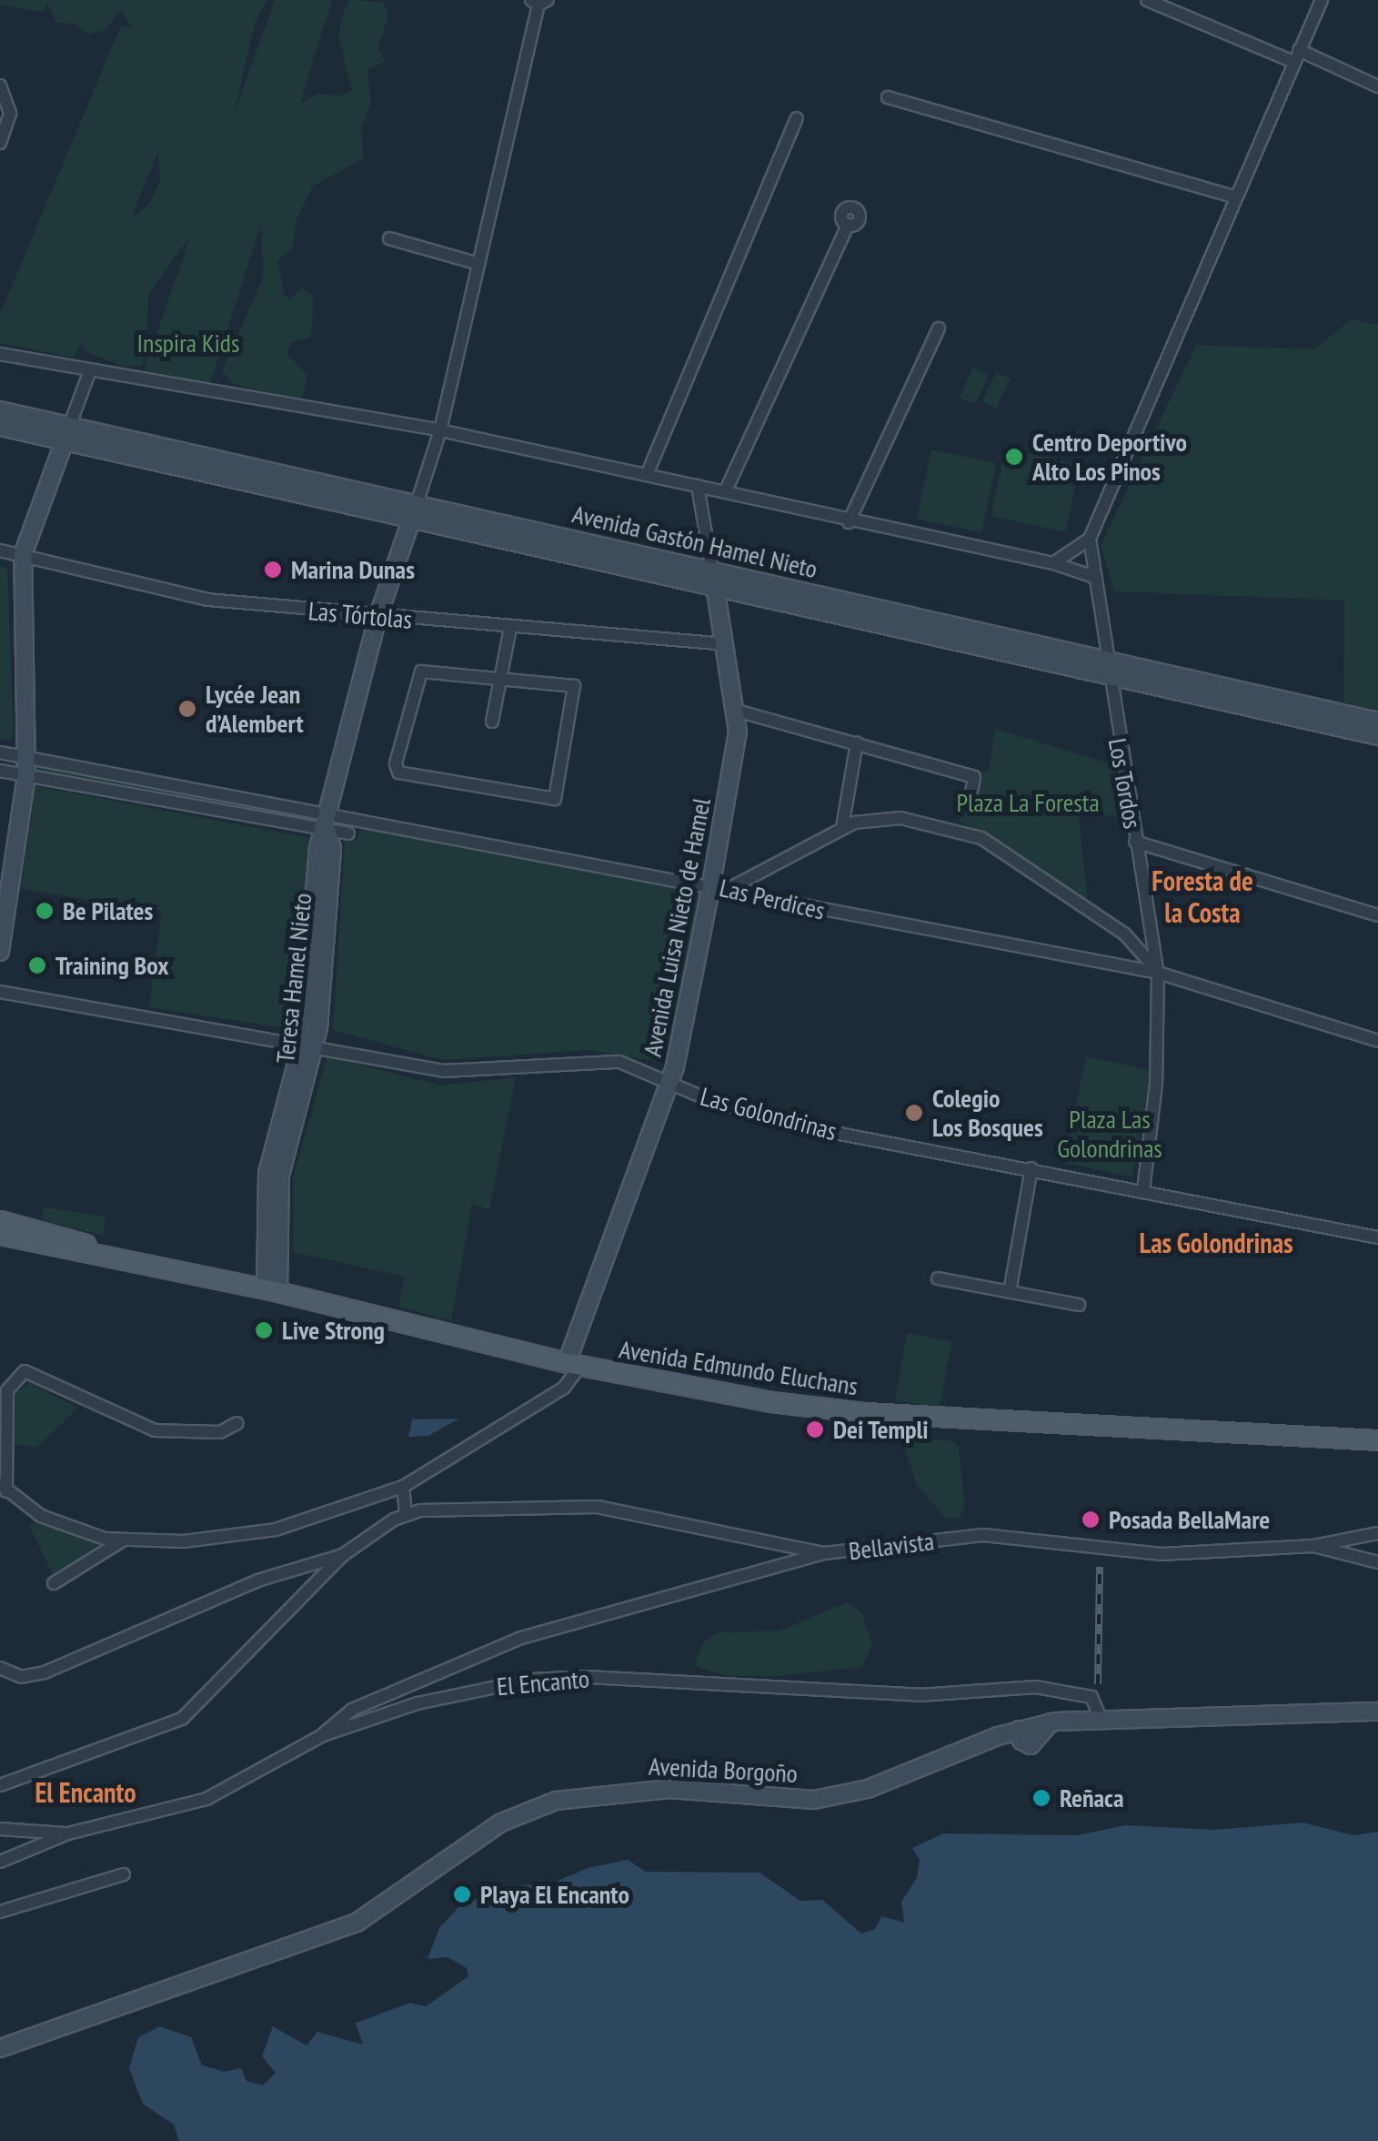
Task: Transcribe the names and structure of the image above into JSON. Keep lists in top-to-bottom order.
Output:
{
  "streets": {
    "main road": [
      "Avenida Gastón Hamel Nieto",
      "Avenida Luisa Nieto de Hamel",
      "Teresa Hamel Nieto",
      "Avenida Edmundo Eluchans",
      "Avenida Borgoño"
    ],
    "street": [
      "Las Tórtolas",
      "Los Tordos",
      "Las Perdices",
      "Las Golondrinas",
      "Bellavista",
      "El Encanto"
    ]
  },
  "crossings": [
    ["Avenida Gastón Hamel Nieto", "Los Tordos"],
    ["Avenida Gastón Hamel Nieto", "Avenida Luisa Nieto de Hamel"],
    ["Avenida Gastón Hamel Nieto", "Teresa Hamel Nieto"],
    ["Las Tórtolas", "Avenida Luisa Nieto de Hamel"],
    ["Las Tórtolas", "Teresa Hamel Nieto"],
    ["Los Tordos", "Las Perdices"],
    ["Los Tordos", "Las Golondrinas"],
    ["Las Perdices", "Avenida Luisa Nieto de Hamel"],
    ["Las Perdices", "Teresa Hamel Nieto"],
    ["Avenida Luisa Nieto de Hamel", "Las Golondrinas"],
    ["Avenida Luisa Nieto de Hamel", "Avenida Edmundo Eluchans"],
    ["Teresa Hamel Nieto", "Las Golondrinas"],
    ["Teresa Hamel Nieto", "Avenida Edmundo Eluchans"],
    ["El Encanto", "Avenida Borgoño"]
  ],
  "districts": ["Foresta de la Costa", "Las Golondrinas", "El Encanto"],
  "parks": ["Inspira Kids", "Plaza La Foresta", "Plaza Las Golondrinas"],
  "places": [
    "Centro Deportivo Alto Los Pinos",
    "Marina Dunas",
    "Lycée Jean d’Alembert",
    "Be Pilates",
    "Training Box",
    "Colegio Los Bosques",
    "Live Strong",
    "Dei Templi",
    "Posada BellaMare",
    "Reñaca",
    "Playa El Encanto"
  ]
}
